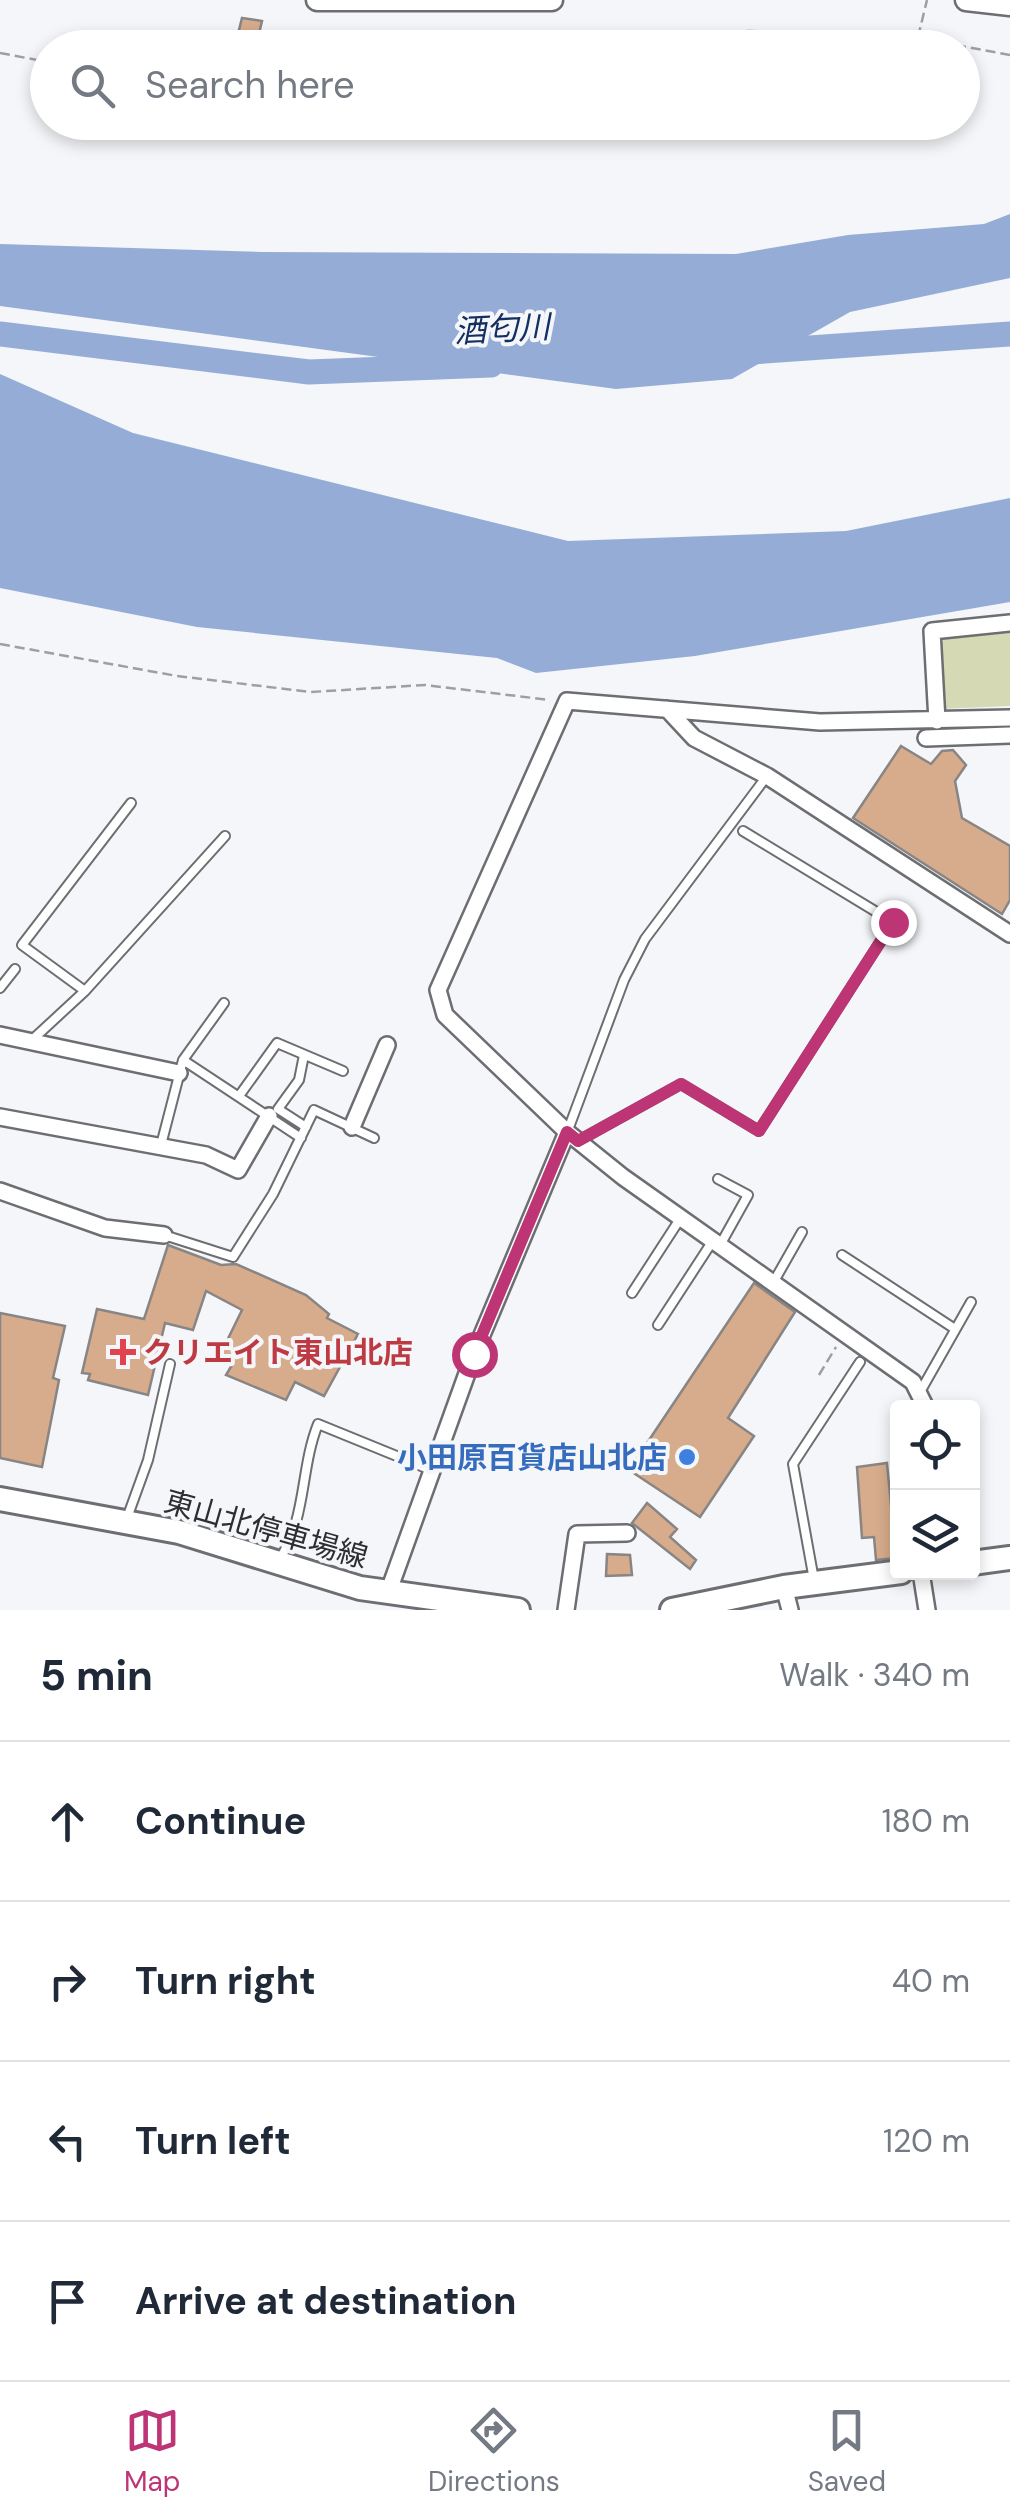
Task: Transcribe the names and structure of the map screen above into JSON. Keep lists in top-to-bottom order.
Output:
{
  "streets": {
    "main road": ["東山北停車場線"]
  },
  "water": ["酒匂川"],
  "places": {
    "health": ["クリエイト東山北店"],
    "other": ["小田原百貨店山北店"]
  },
  "page": {
    "search": "Search here",
    "heading": ["5 min", "Walk · 340 m"],
    "list": [
      ["Continue", "180 m"],
      ["Turn right", "40 m"],
      ["Turn left", "120 m"],
      "Arrive at destination"
    ],
    "nav": ["Map", "Directions", "Saved"]
  }
}
